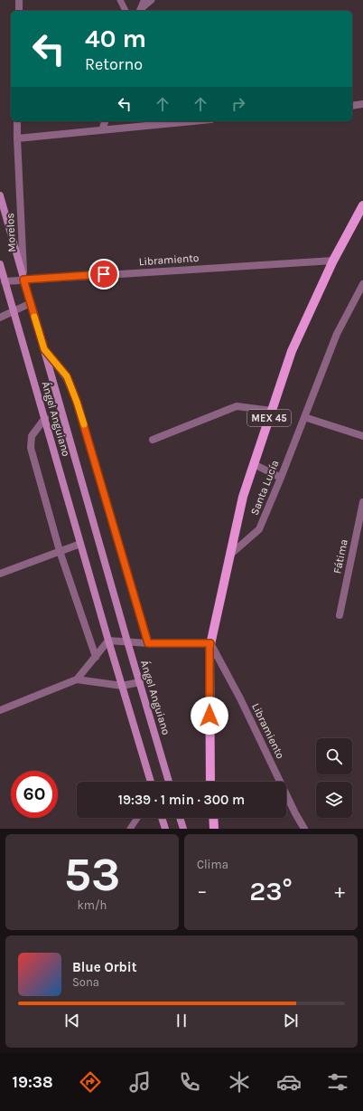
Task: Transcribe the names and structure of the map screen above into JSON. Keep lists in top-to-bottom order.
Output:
{
  "streets": {
    "main road": ["MEX 45"],
    "street": [
      "Morelos",
      "Libramiento",
      "Ángel Anguiano",
      "Santa Lucía",
      "Fátima"
    ]
  },
  "crossings": [
    ["Morelos", "Libramiento"],
    ["Morelos", "Ángel Anguiano"],
    ["Libramiento", "MEX 45"],
    ["Libramiento", "Ángel Anguiano"],
    ["MEX 45", "Santa Lucía"]
  ],
  "page": {
    "turn": ["40 m", "Retorno"],
    "limit": "60",
    "trip": "19:39 · 1 min · 300 m",
    "tile": [
      ["53", "km/h"],
      "Clima"
    ],
    "heat": ["−", "23°", "+"],
    "song": ["Blue Orbit", "Sona"],
    "tabs": "19:38"
  }
}
